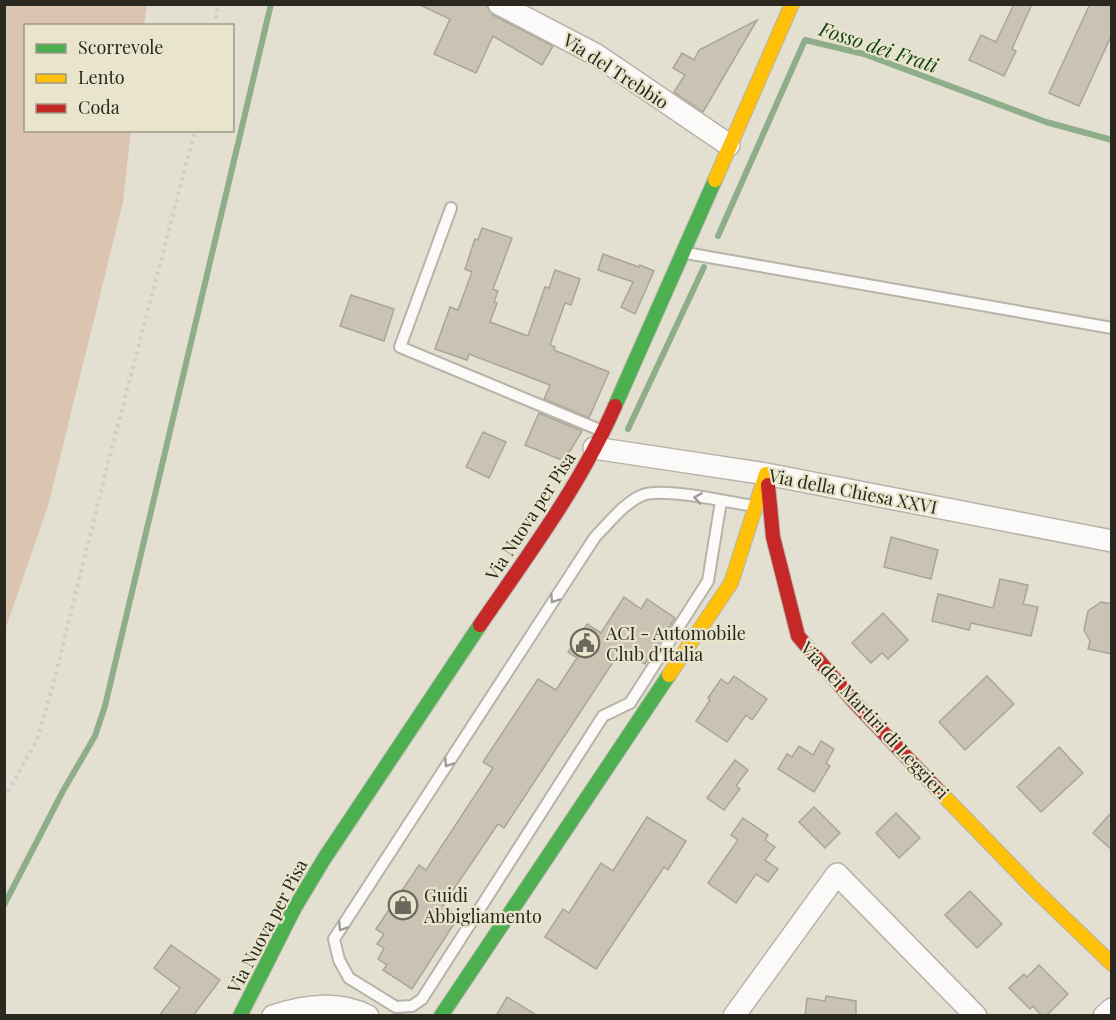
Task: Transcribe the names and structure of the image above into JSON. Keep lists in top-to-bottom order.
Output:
{
  "streets": {
    "street": [
      "Via del Trebbio",
      "Via della Chiesa XXVI",
      "Via Nuova per Pisa",
      "Via dei Martiri di Leggieri"
    ]
  },
  "crossings": [
    ["Via del Trebbio", "Via Nuova per Pisa"],
    ["Via della Chiesa XXVI", "Via Nuova per Pisa"],
    ["Via della Chiesa XXVI", "Via dei Martiri di Leggieri"]
  ],
  "water": ["Fosso dei Frati"],
  "places": {
    "public building": ["ACI - Automobile Club d'Italia"],
    "shop": ["Guidi Abbigliamento"]
  },
  "legend": ["Scorrevole", "Lento", "Coda"]
}
